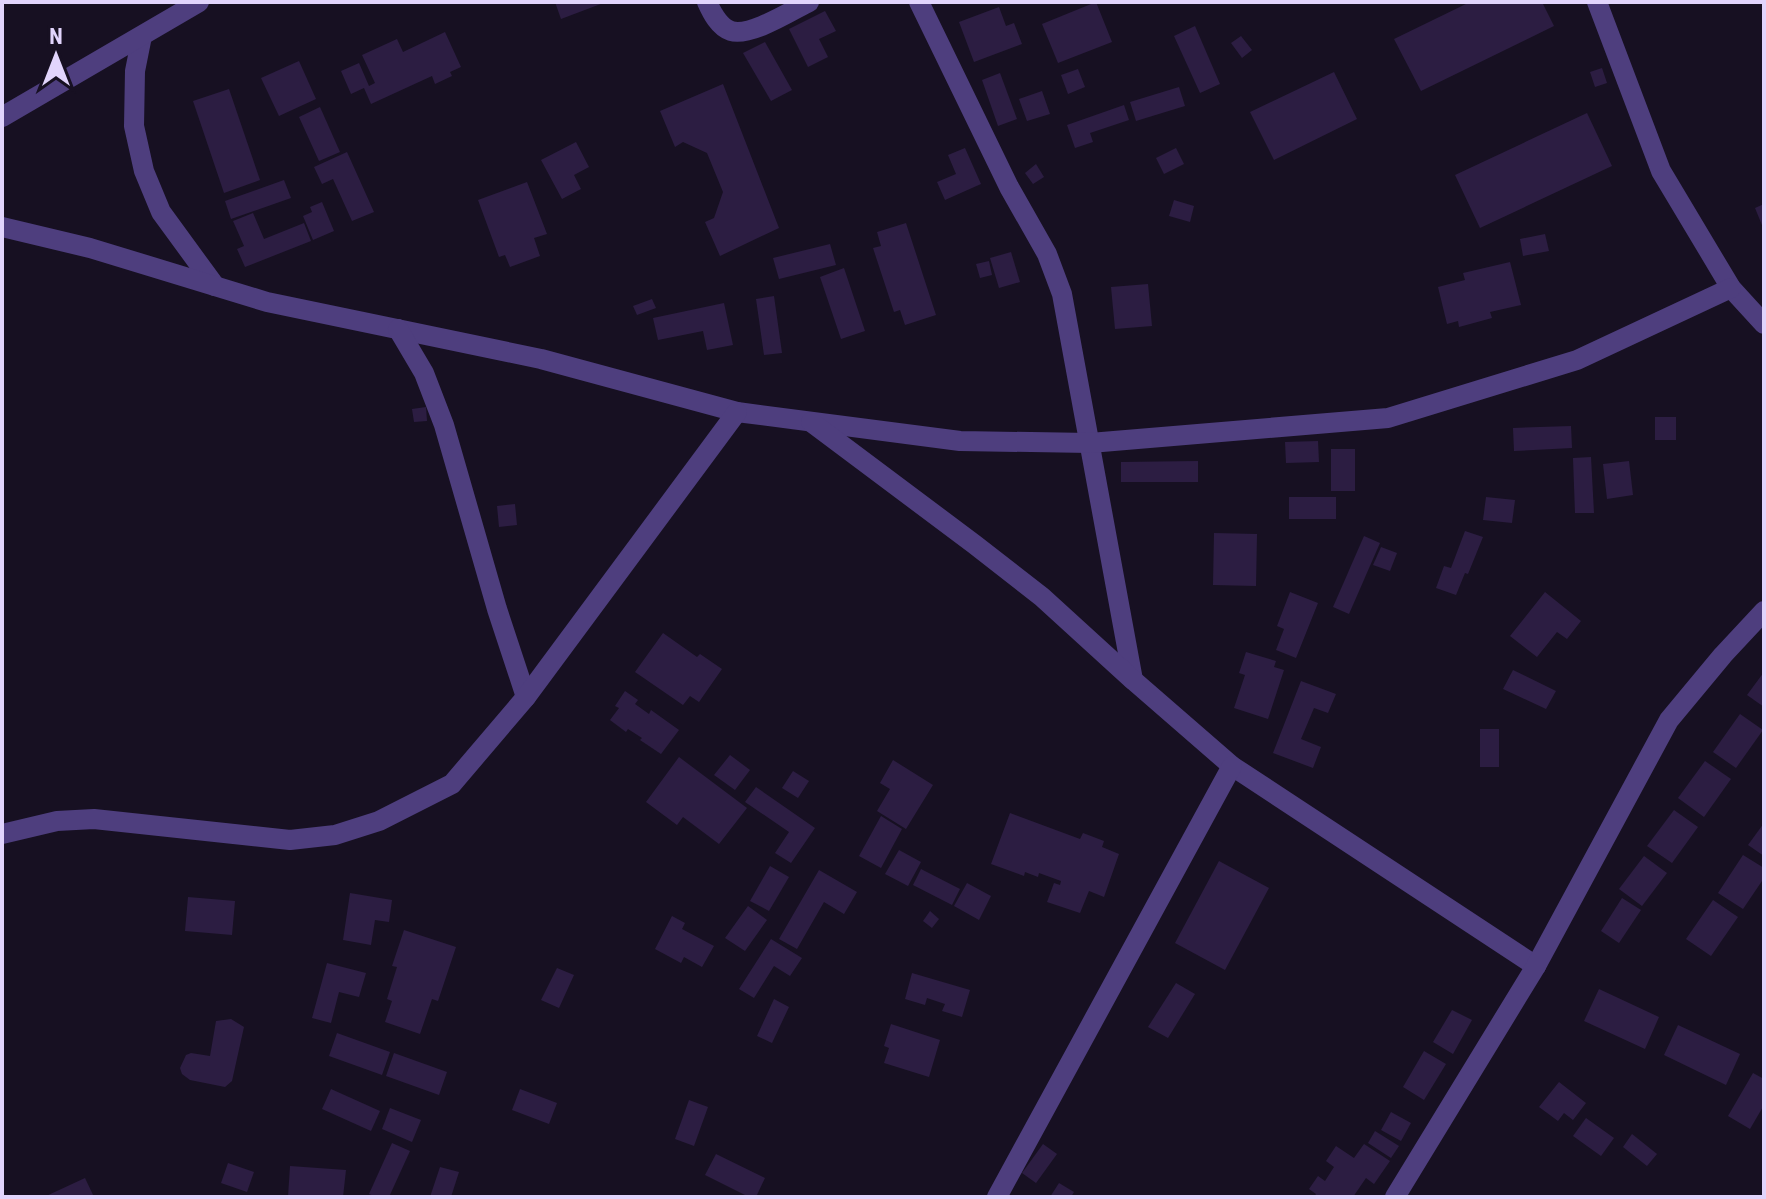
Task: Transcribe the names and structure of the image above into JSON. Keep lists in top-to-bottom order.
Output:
{
  "north": "top"
}
